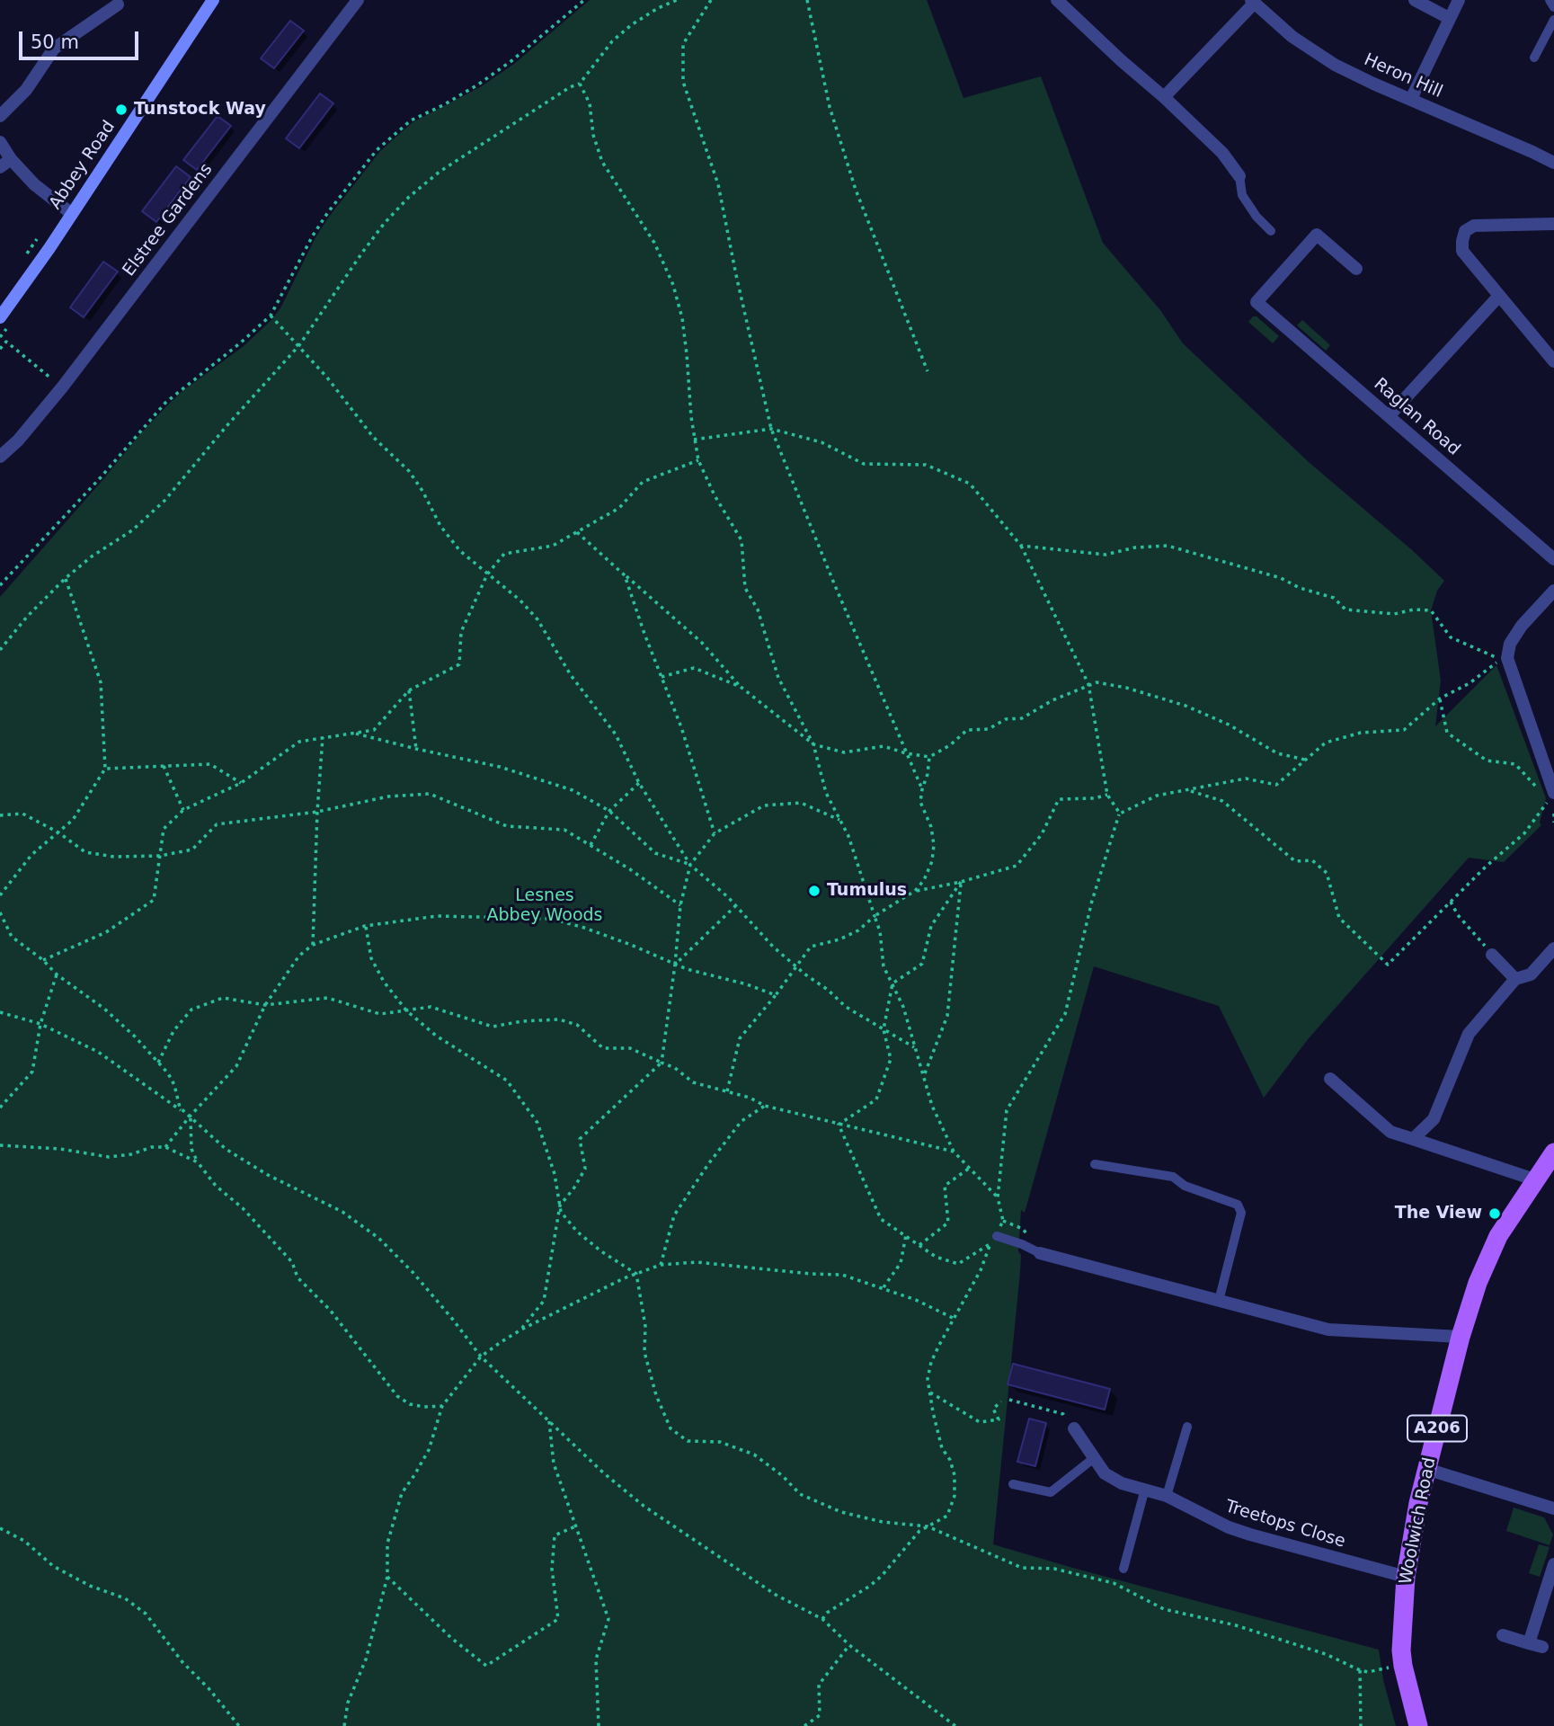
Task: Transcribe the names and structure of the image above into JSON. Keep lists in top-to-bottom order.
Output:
{
  "streets": {
    "main road": ["Abbey Road", "A206", "Woolwich Road"],
    "street": [
      "Heron Hill",
      "Elstree Gardens",
      "Raglan Road",
      "Treetops Close"
    ]
  },
  "crossings": [
    ["Woolwich Road", "Treetops Close"]
  ],
  "parks": ["Lesnes Abbey Woods"],
  "places": ["Tunstock Way", "Tumulus", "The View"],
  "scale_bar": "50 m"
}
